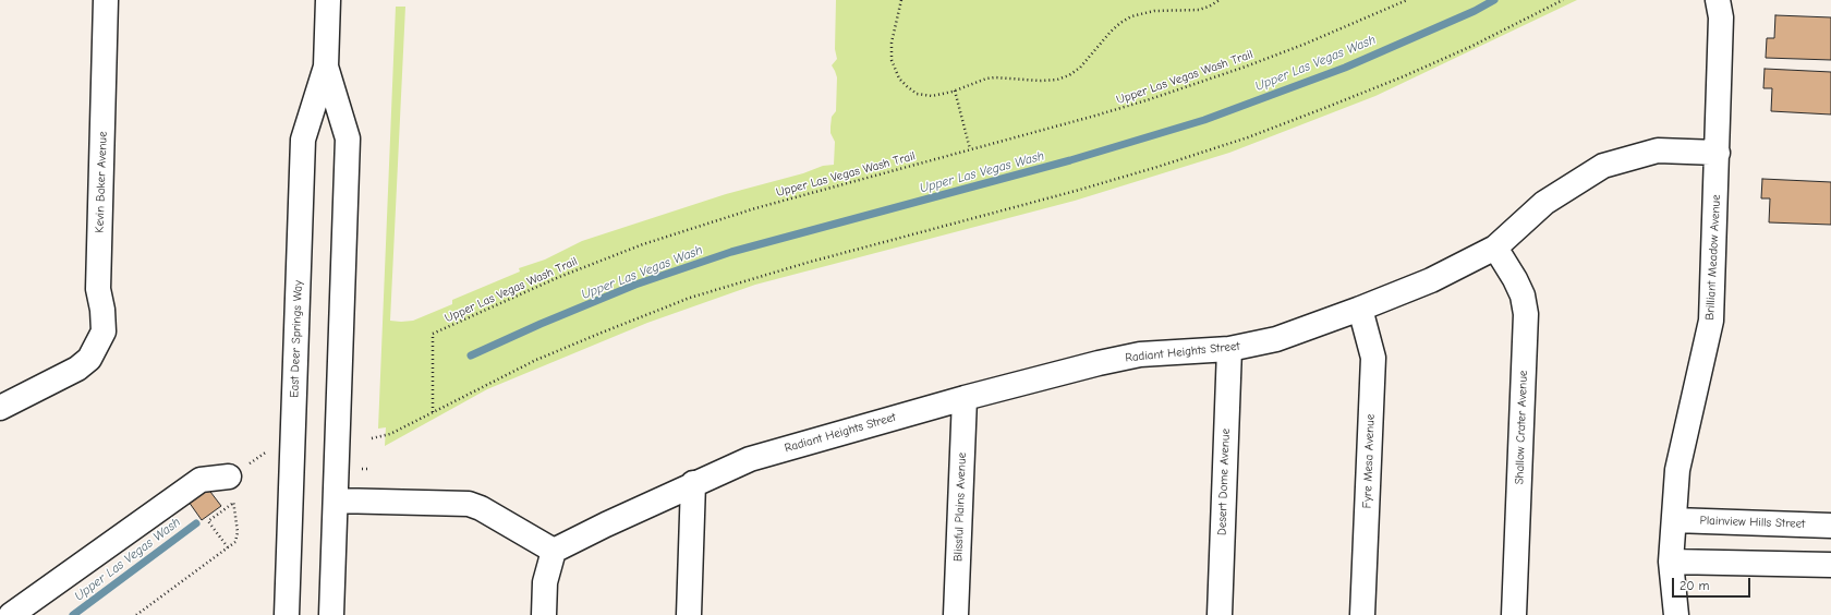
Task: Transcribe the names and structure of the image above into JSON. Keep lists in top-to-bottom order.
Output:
{
  "streets": {
    "street": [
      "Kevin Baker Avenue",
      "Brilliant Meadow Avenue",
      "East Deer Springs Way",
      "Radiant Heights Street",
      "Shallow Crater Avenue",
      "Fyre Mesa Avenue",
      "Desert Dome Avenue",
      "Blissful Plains Avenue",
      "Plainview Hills Street"
    ],
    "path": ["Upper Las Vegas Wash Trail"]
  },
  "crossings": [
    ["Brilliant Meadow Avenue", "Radiant Heights Street"],
    ["Brilliant Meadow Avenue", "Plainview Hills Street"],
    ["Radiant Heights Street", "Shallow Crater Avenue"],
    ["Radiant Heights Street", "Fyre Mesa Avenue"],
    ["Radiant Heights Street", "Desert Dome Avenue"],
    ["Radiant Heights Street", "Blissful Plains Avenue"]
  ],
  "water": ["Upper Las Vegas Wash"],
  "scale_bar": "20 m"
}
